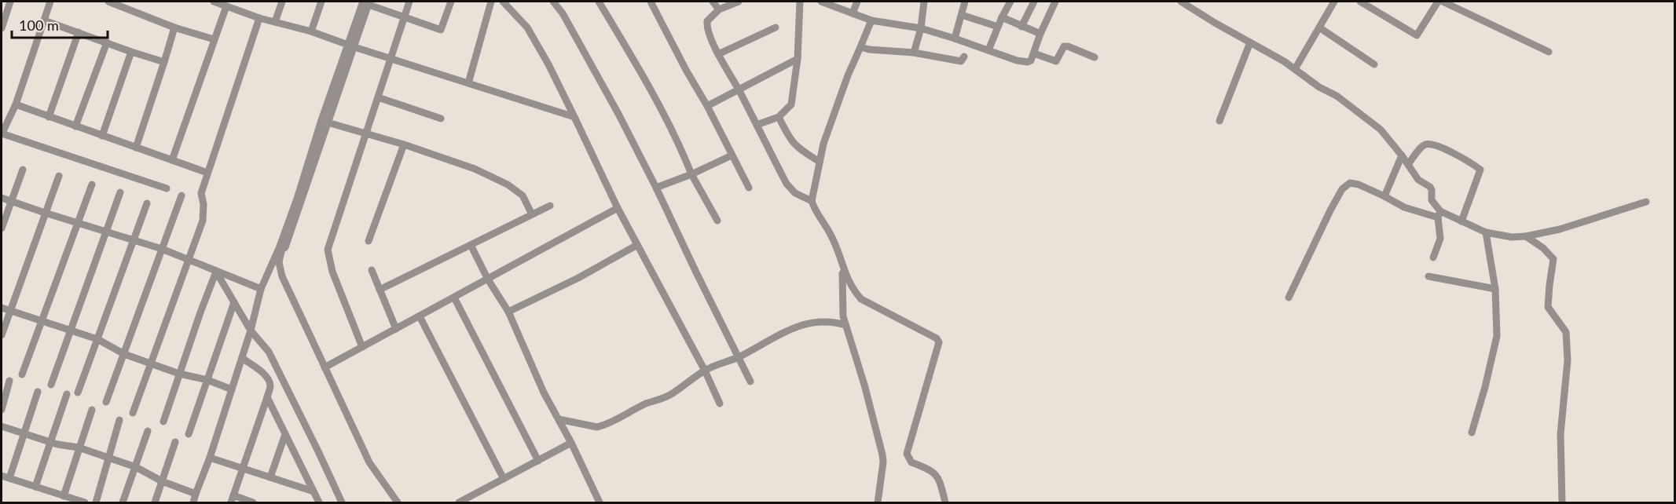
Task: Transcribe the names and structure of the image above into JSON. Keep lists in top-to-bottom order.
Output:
{
  "scale_bar": "100 m"
}
